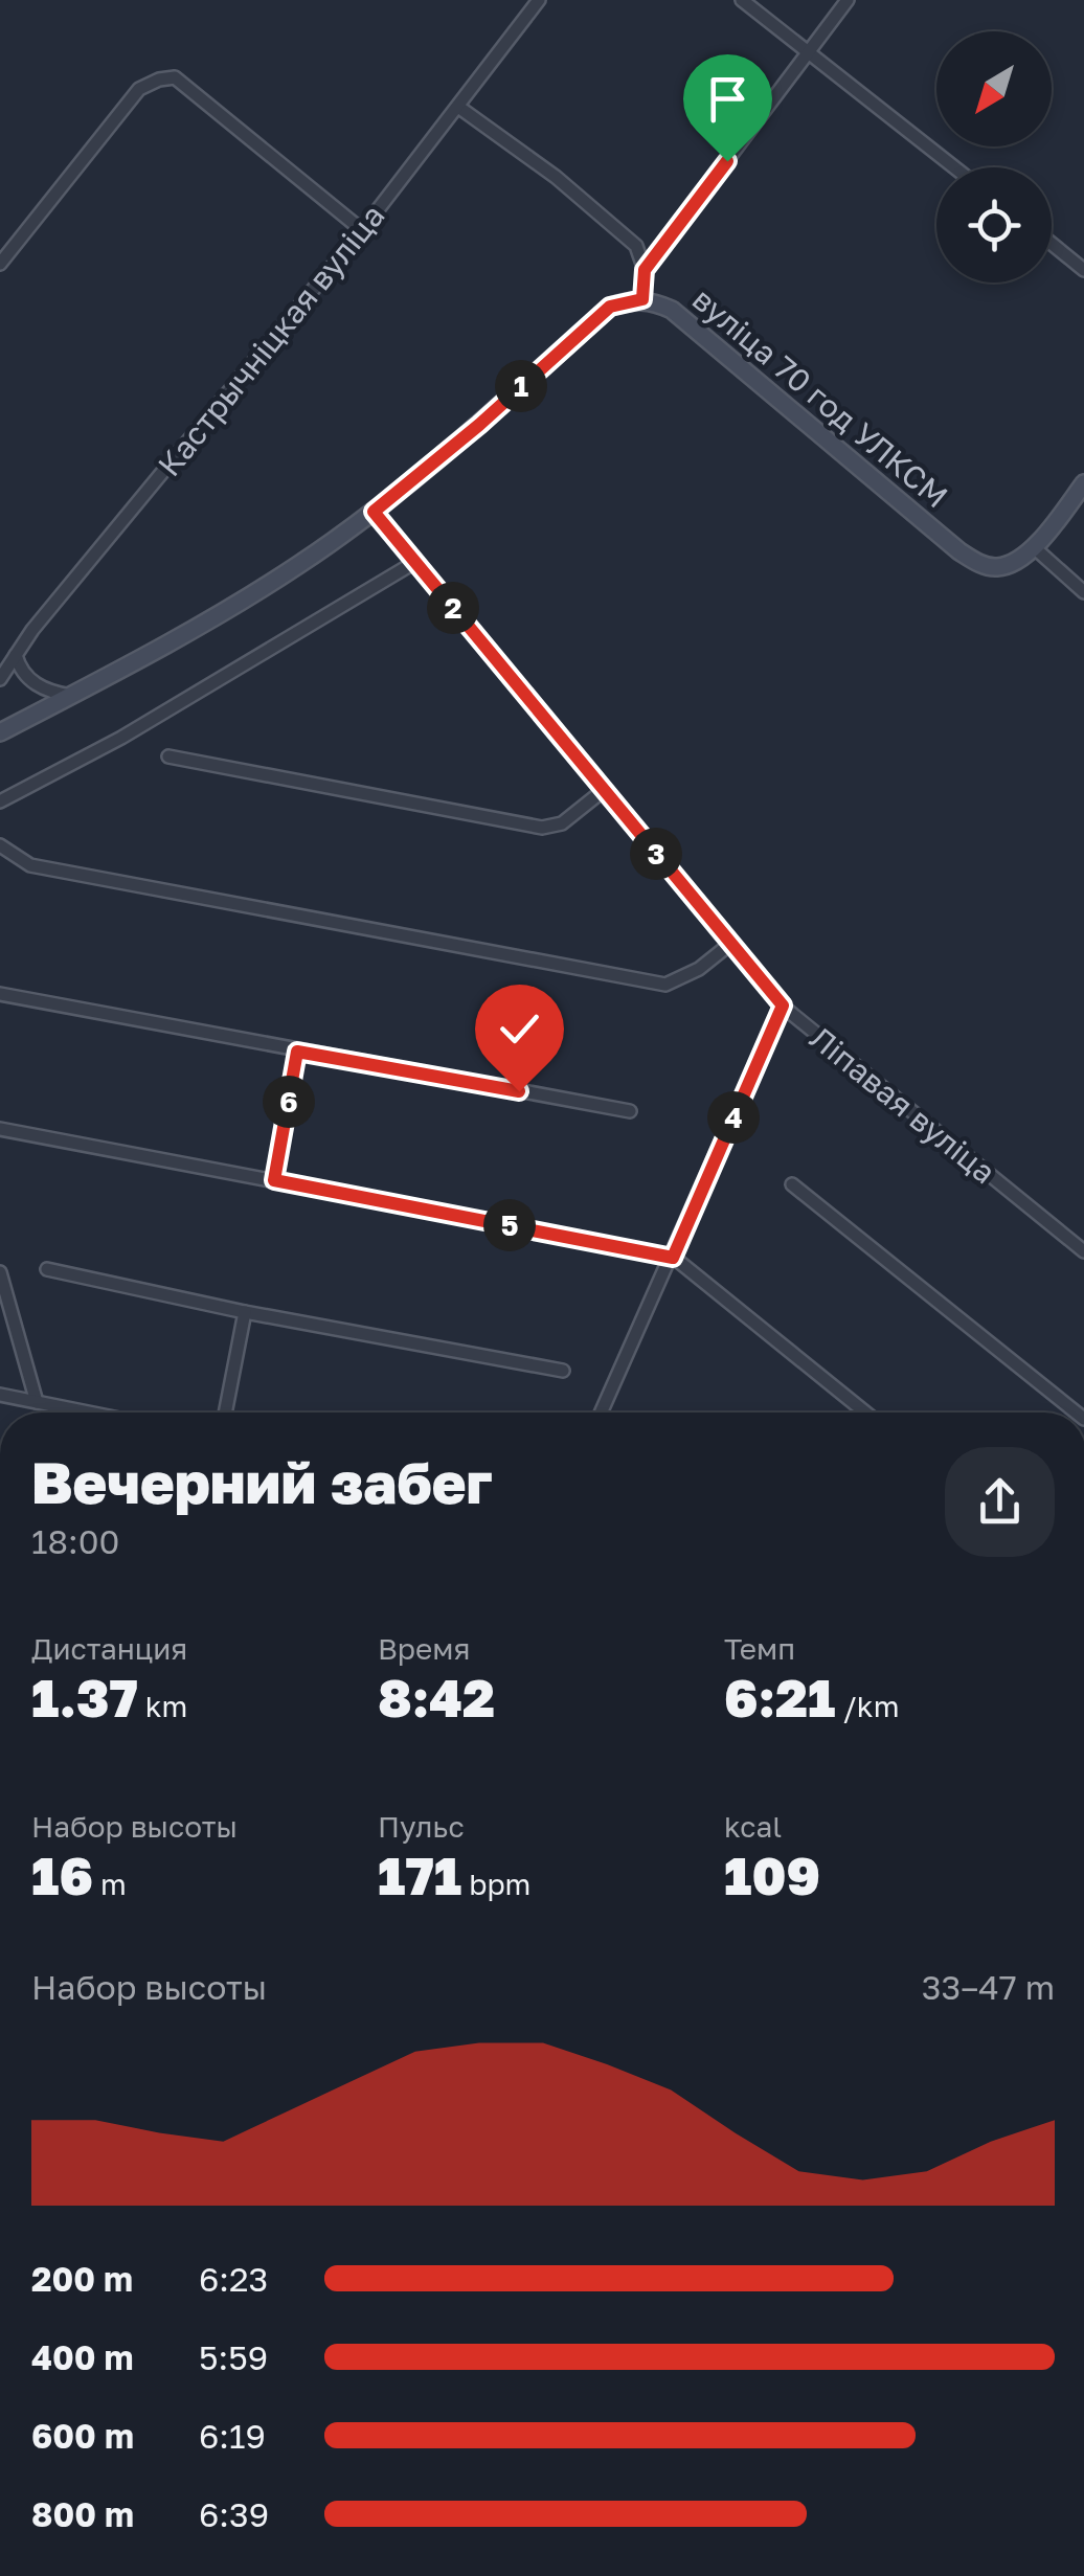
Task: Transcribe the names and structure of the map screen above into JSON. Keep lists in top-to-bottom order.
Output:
{
  "streets": {
    "street": ["Кастрычніцкая вуліца", "вуліца 70 год УЛКСМ", "Ліпавая вуліца"]
  },
  "north": "bottom left",
  "page": {
    "pins": [
      "1",
      "2",
      "3",
      "6",
      "4",
      "5"
    ],
    "heading": ["Вечерний забег", "18:00"],
    "stats": [
      ["Дистанция", "1.37 km"],
      ["Время", "8:42"],
      ["Темп", "6:21 /km"],
      ["Набор высоты", "16 m"],
      ["Пульс", "171 bpm"],
      ["kcal", "109"]
    ],
    "chart": ["Набор высоты", "33–47 m"],
    "list": [
      {
        "name": "200 m",
        "note": "6:23"
      },
      {
        "name": "400 m",
        "note": "5:59"
      },
      {
        "name": "600 m",
        "note": "6:19"
      },
      {
        "name": "800 m",
        "note": "6:39"
      }
    ]
  }
}
